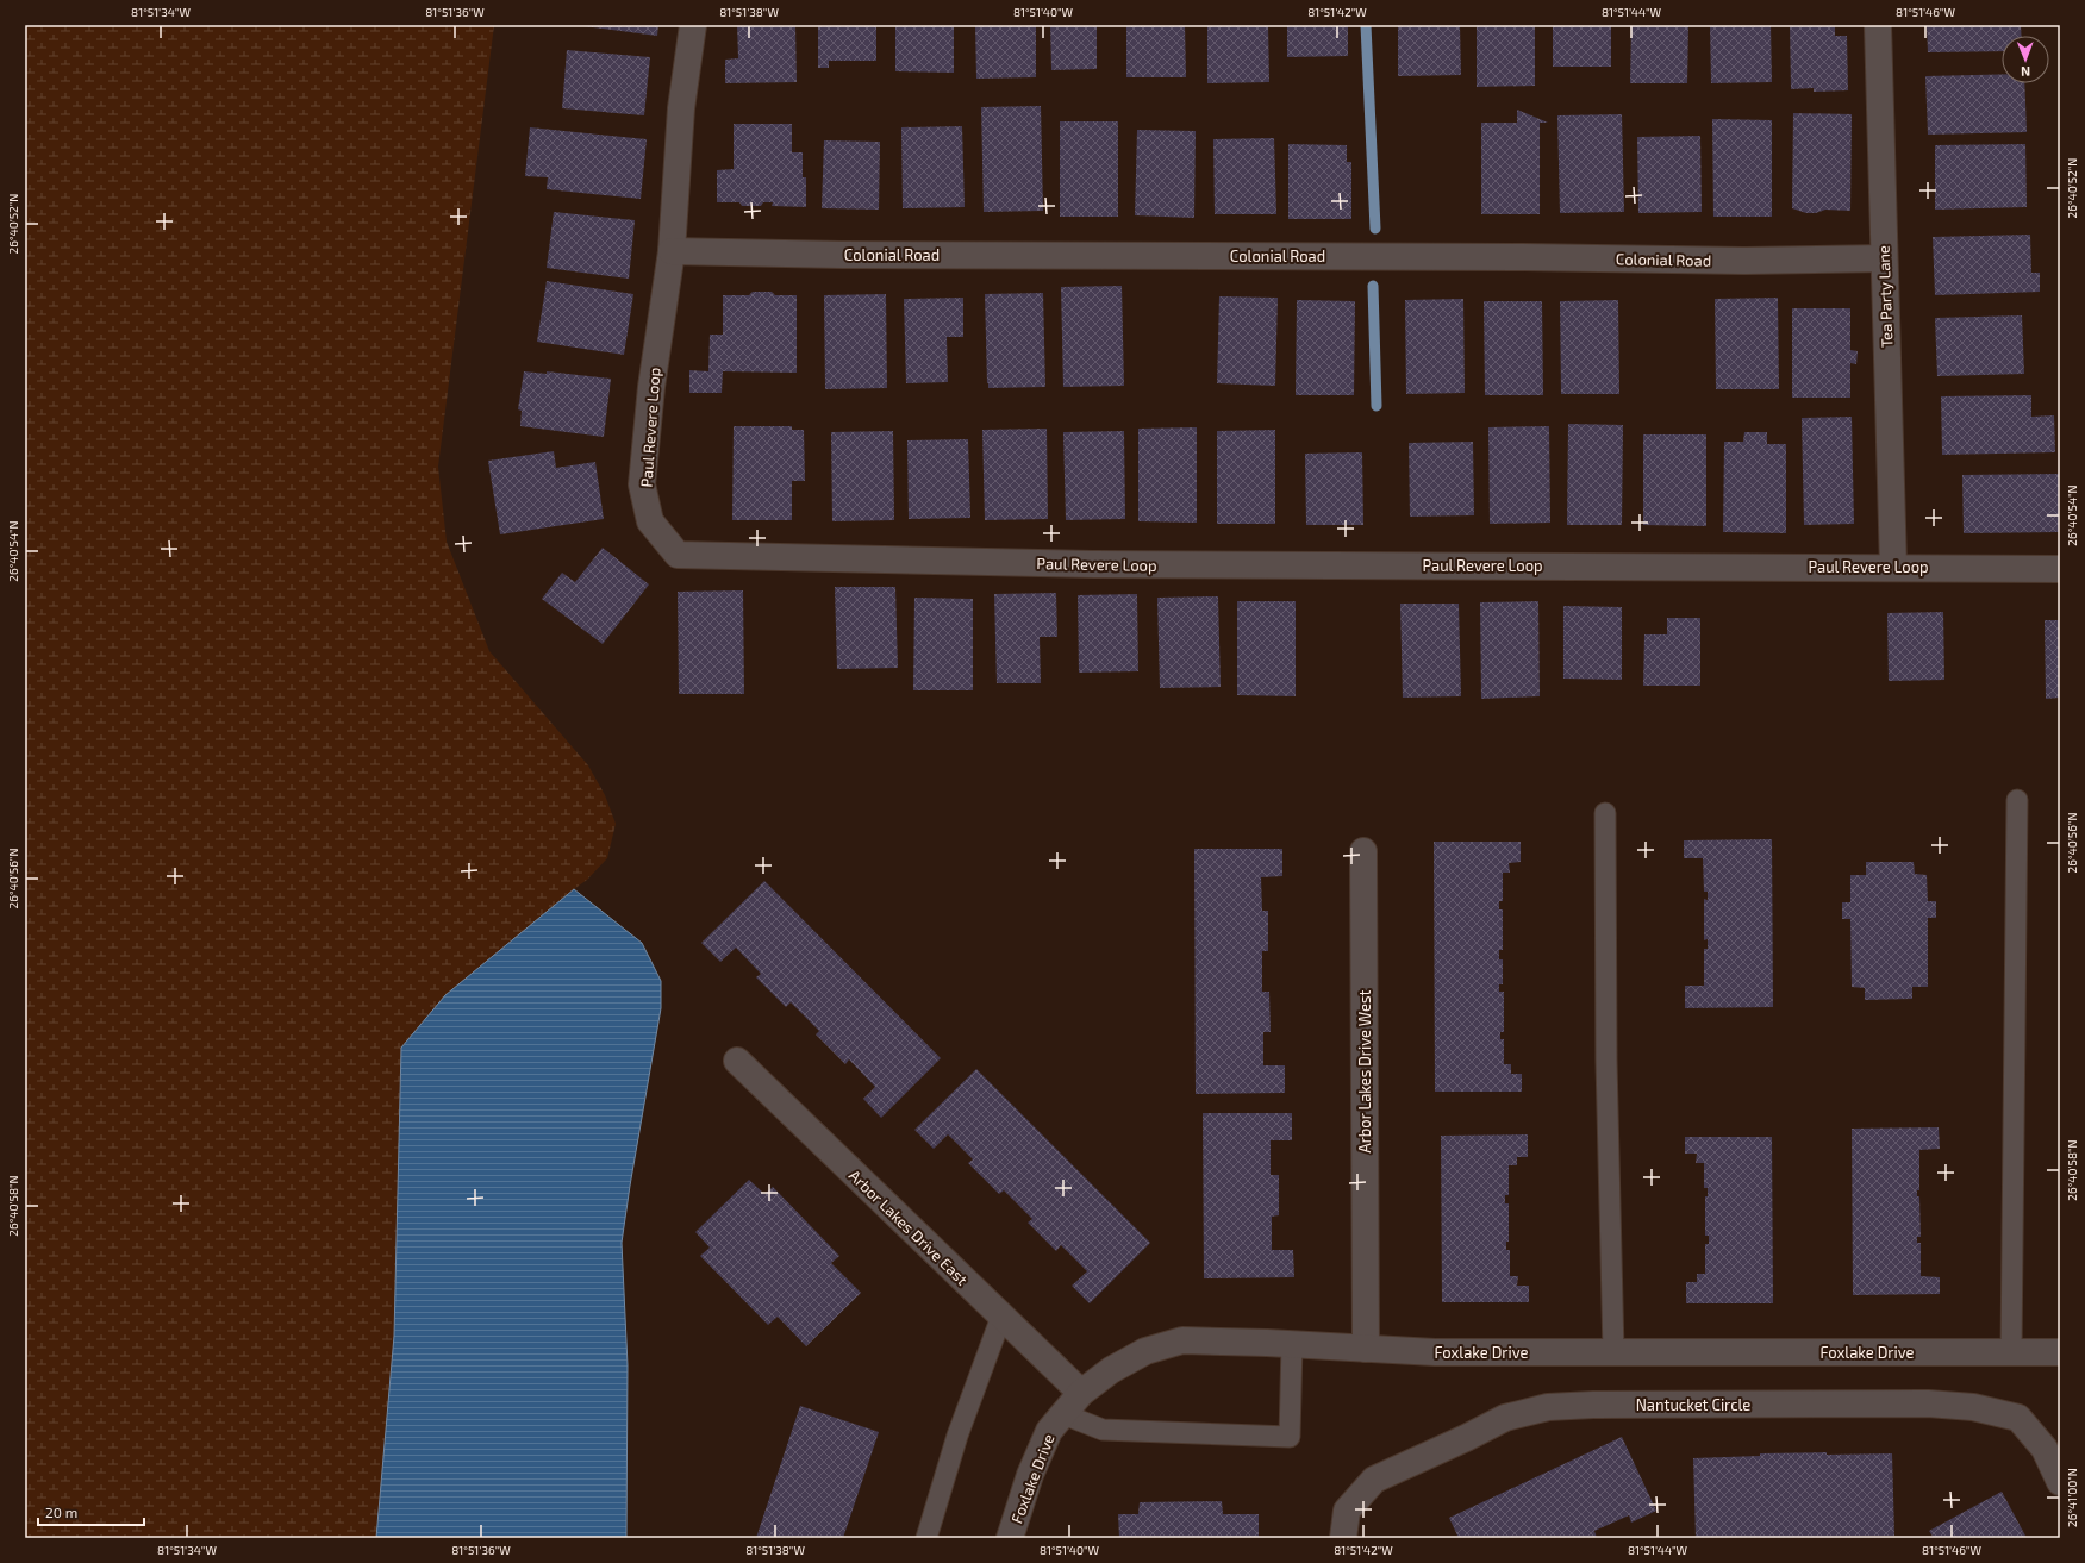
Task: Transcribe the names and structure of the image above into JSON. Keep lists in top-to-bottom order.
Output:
{
  "streets": {
    "street": [
      "Colonial Road",
      "Tea Party Lane",
      "Paul Revere Loop",
      "Arbor Lakes Drive West",
      "Arbor Lakes Drive East",
      "Foxlake Drive",
      "Nantucket Circle"
    ]
  },
  "crossings": [
    ["Colonial Road", "Tea Party Lane"],
    ["Colonial Road", "Paul Revere Loop"],
    ["Tea Party Lane", "Paul Revere Loop"],
    ["Arbor Lakes Drive West", "Foxlake Drive"],
    ["Arbor Lakes Drive East", "Foxlake Drive"]
  ],
  "scale_bar": "20 m",
  "north": "bottom",
  "coordinates": [
    "81°51'34\"W",
    "81°51'36\"W",
    "81°51'38\"W",
    "81°51'40\"W",
    "81°51'42\"W",
    "81°51'44\"W",
    "81°51'46\"W",
    "26°40'52\"N",
    "26°40'54\"N",
    "26°40'56\"N",
    "26°40'58\"N",
    "26°41'00\"N"
  ]
}
